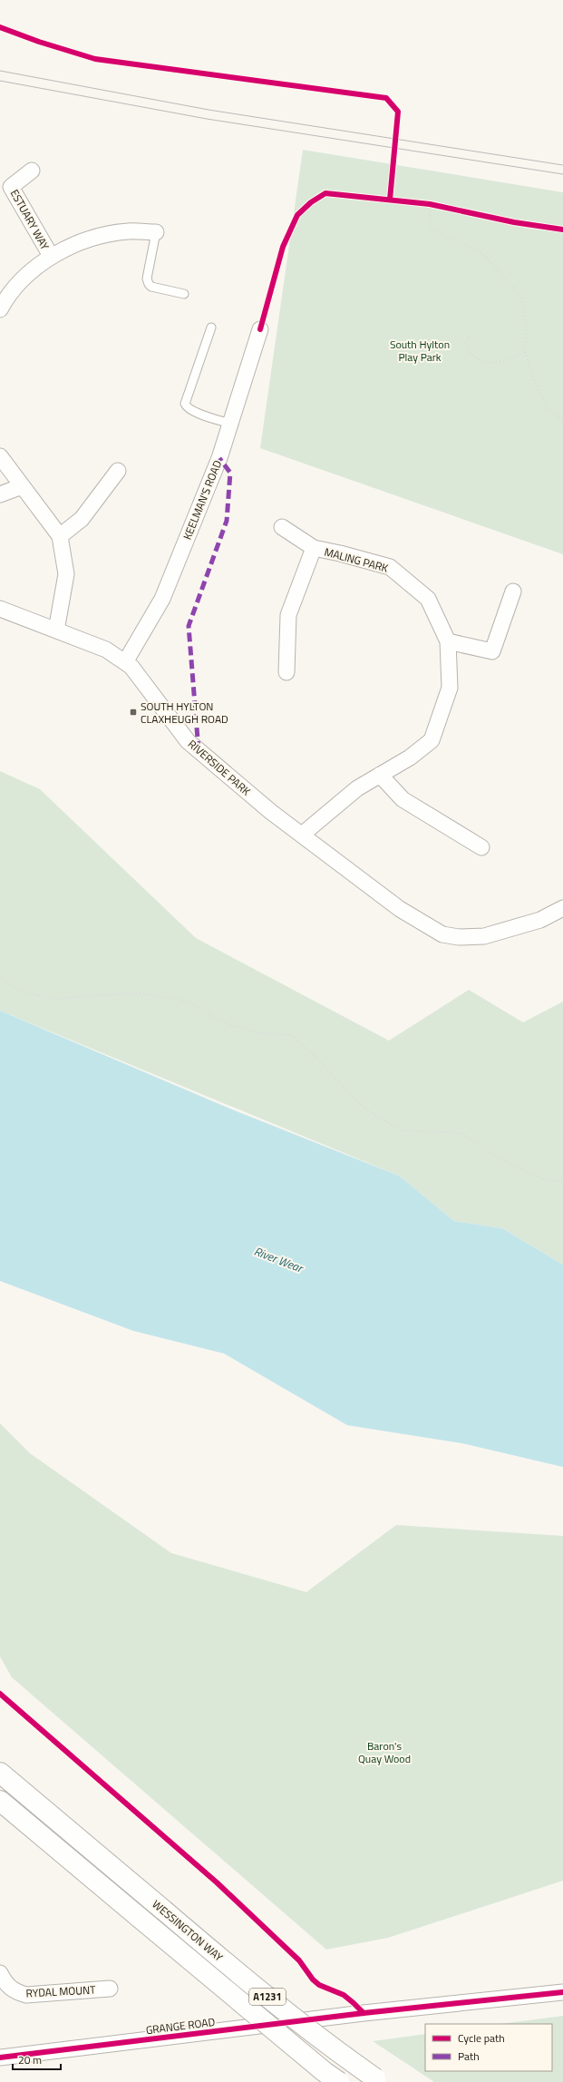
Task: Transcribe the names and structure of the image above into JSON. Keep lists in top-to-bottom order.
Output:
{
  "streets": {
    "highway": ["WESSINGTON WAY", "A1231"],
    "street": [
      "ESTUARY WAY",
      "KEELMAN'S ROAD",
      "MALING PARK",
      "RIVERSIDE PARK",
      "RYDAL MOUNT",
      "GRANGE ROAD"
    ]
  },
  "crossings": [
    ["KEELMAN'S ROAD", "RIVERSIDE PARK"],
    ["MALING PARK", "RIVERSIDE PARK"]
  ],
  "water": ["River Wear"],
  "parks": ["South Hylton Play Park", "Baron's Quay Wood"],
  "places": {
    "transit": ["SOUTH HYLTON CLAXHEUGH ROAD"]
  },
  "legend": ["Cycle path", "Path"],
  "scale_bar": "20 m"
}
